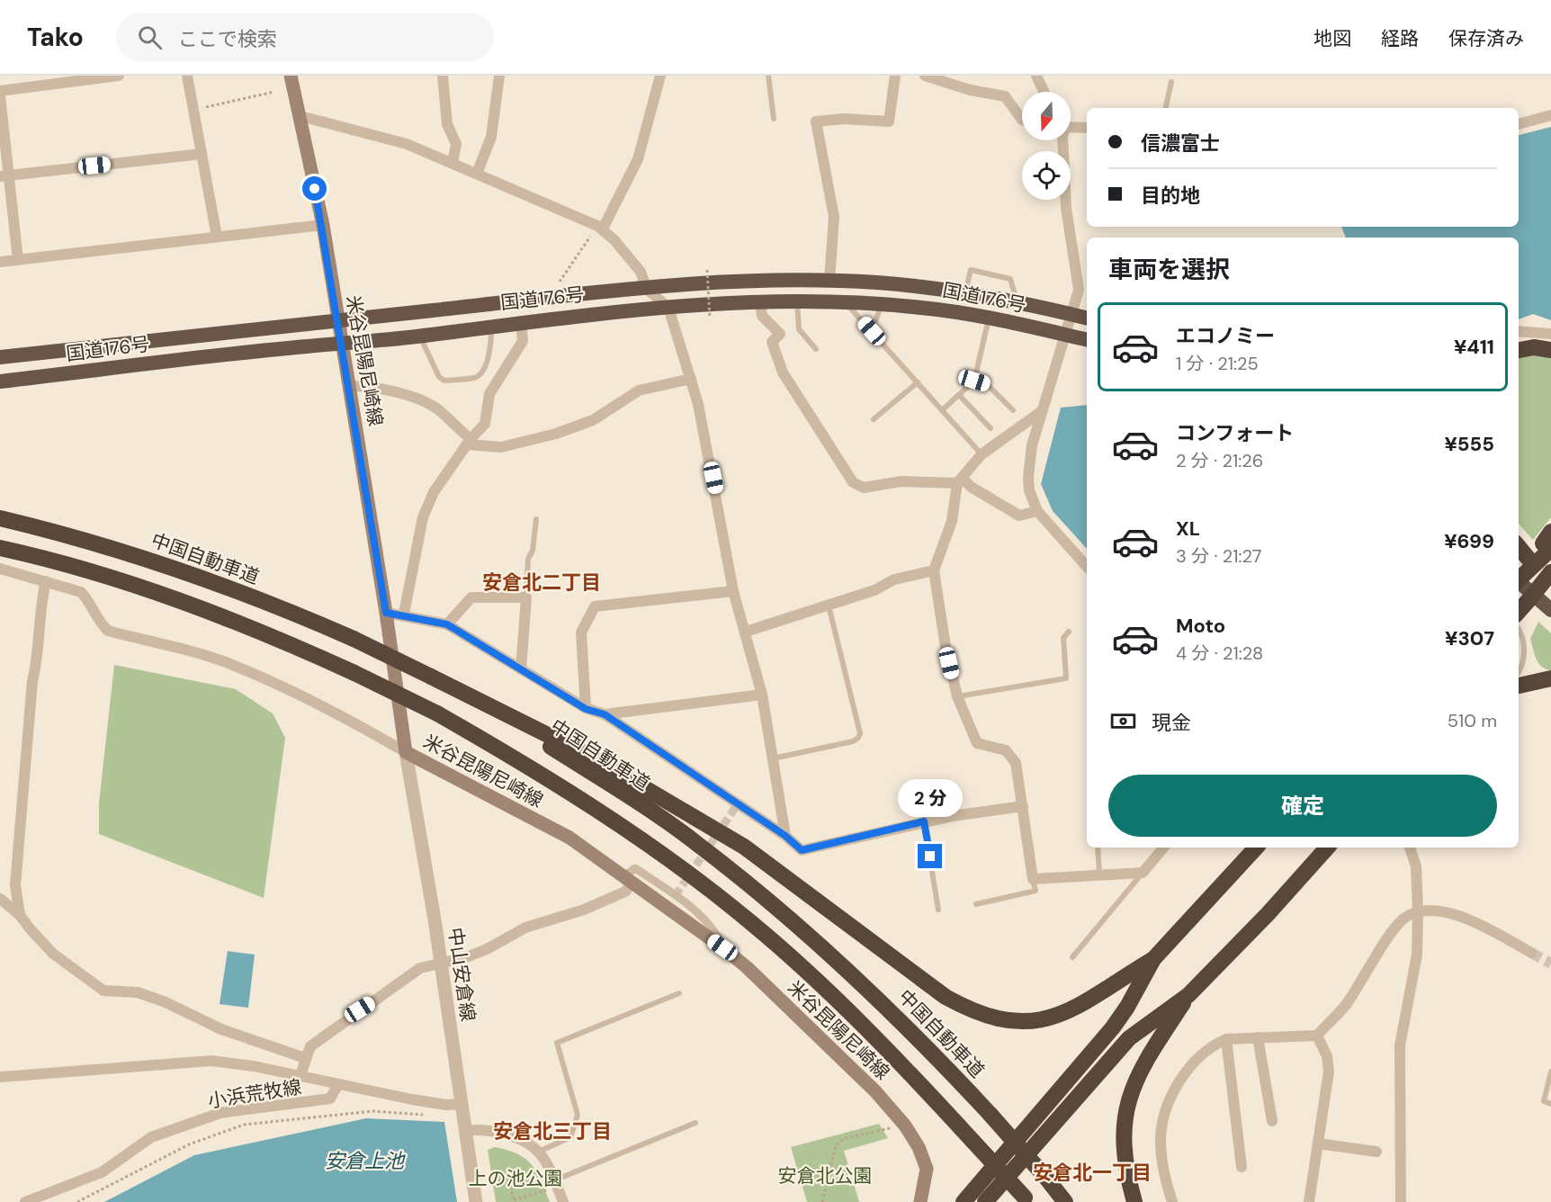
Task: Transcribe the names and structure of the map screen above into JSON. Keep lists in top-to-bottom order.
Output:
{
  "streets": {
    "highway": ["国道176号", "中国自動車道"],
    "main road": ["米谷昆陽尼崎線"],
    "street": ["中山安倉線", "小浜荒牧線"]
  },
  "crossings": [
    ["国道176号", "米谷昆陽尼崎線"],
    ["米谷昆陽尼崎線", "中山安倉線"]
  ],
  "districts": ["安倉北二丁目", "安倉北三丁目", "安倉北一丁目"],
  "water": ["安倉上池"],
  "parks": ["安倉北公園", "上の池公園"],
  "north": "bottom",
  "page": {
    "header": "Tako",
    "search": "ここで検索",
    "nav": ["地図", "経路", "保存済み"],
    "banner": ["信濃富士", "目的地"],
    "heading": "車両を選択",
    "list": [
      {
        "name": "エコノミー",
        "note": "1 分 · 21:25",
        "value": "¥411"
      },
      {
        "name": "コンフォート",
        "note": "2 分 · 21:26",
        "value": "¥555"
      },
      {
        "name": "XL",
        "note": "3 分 · 21:27",
        "value": "¥699"
      },
      {
        "name": "Moto",
        "note": "4 分 · 21:28",
        "value": "¥307"
      }
    ],
    "pay": ["現金", "510 m"],
    "buttons": "確定",
    "bubble": "2 分"
  }
}
